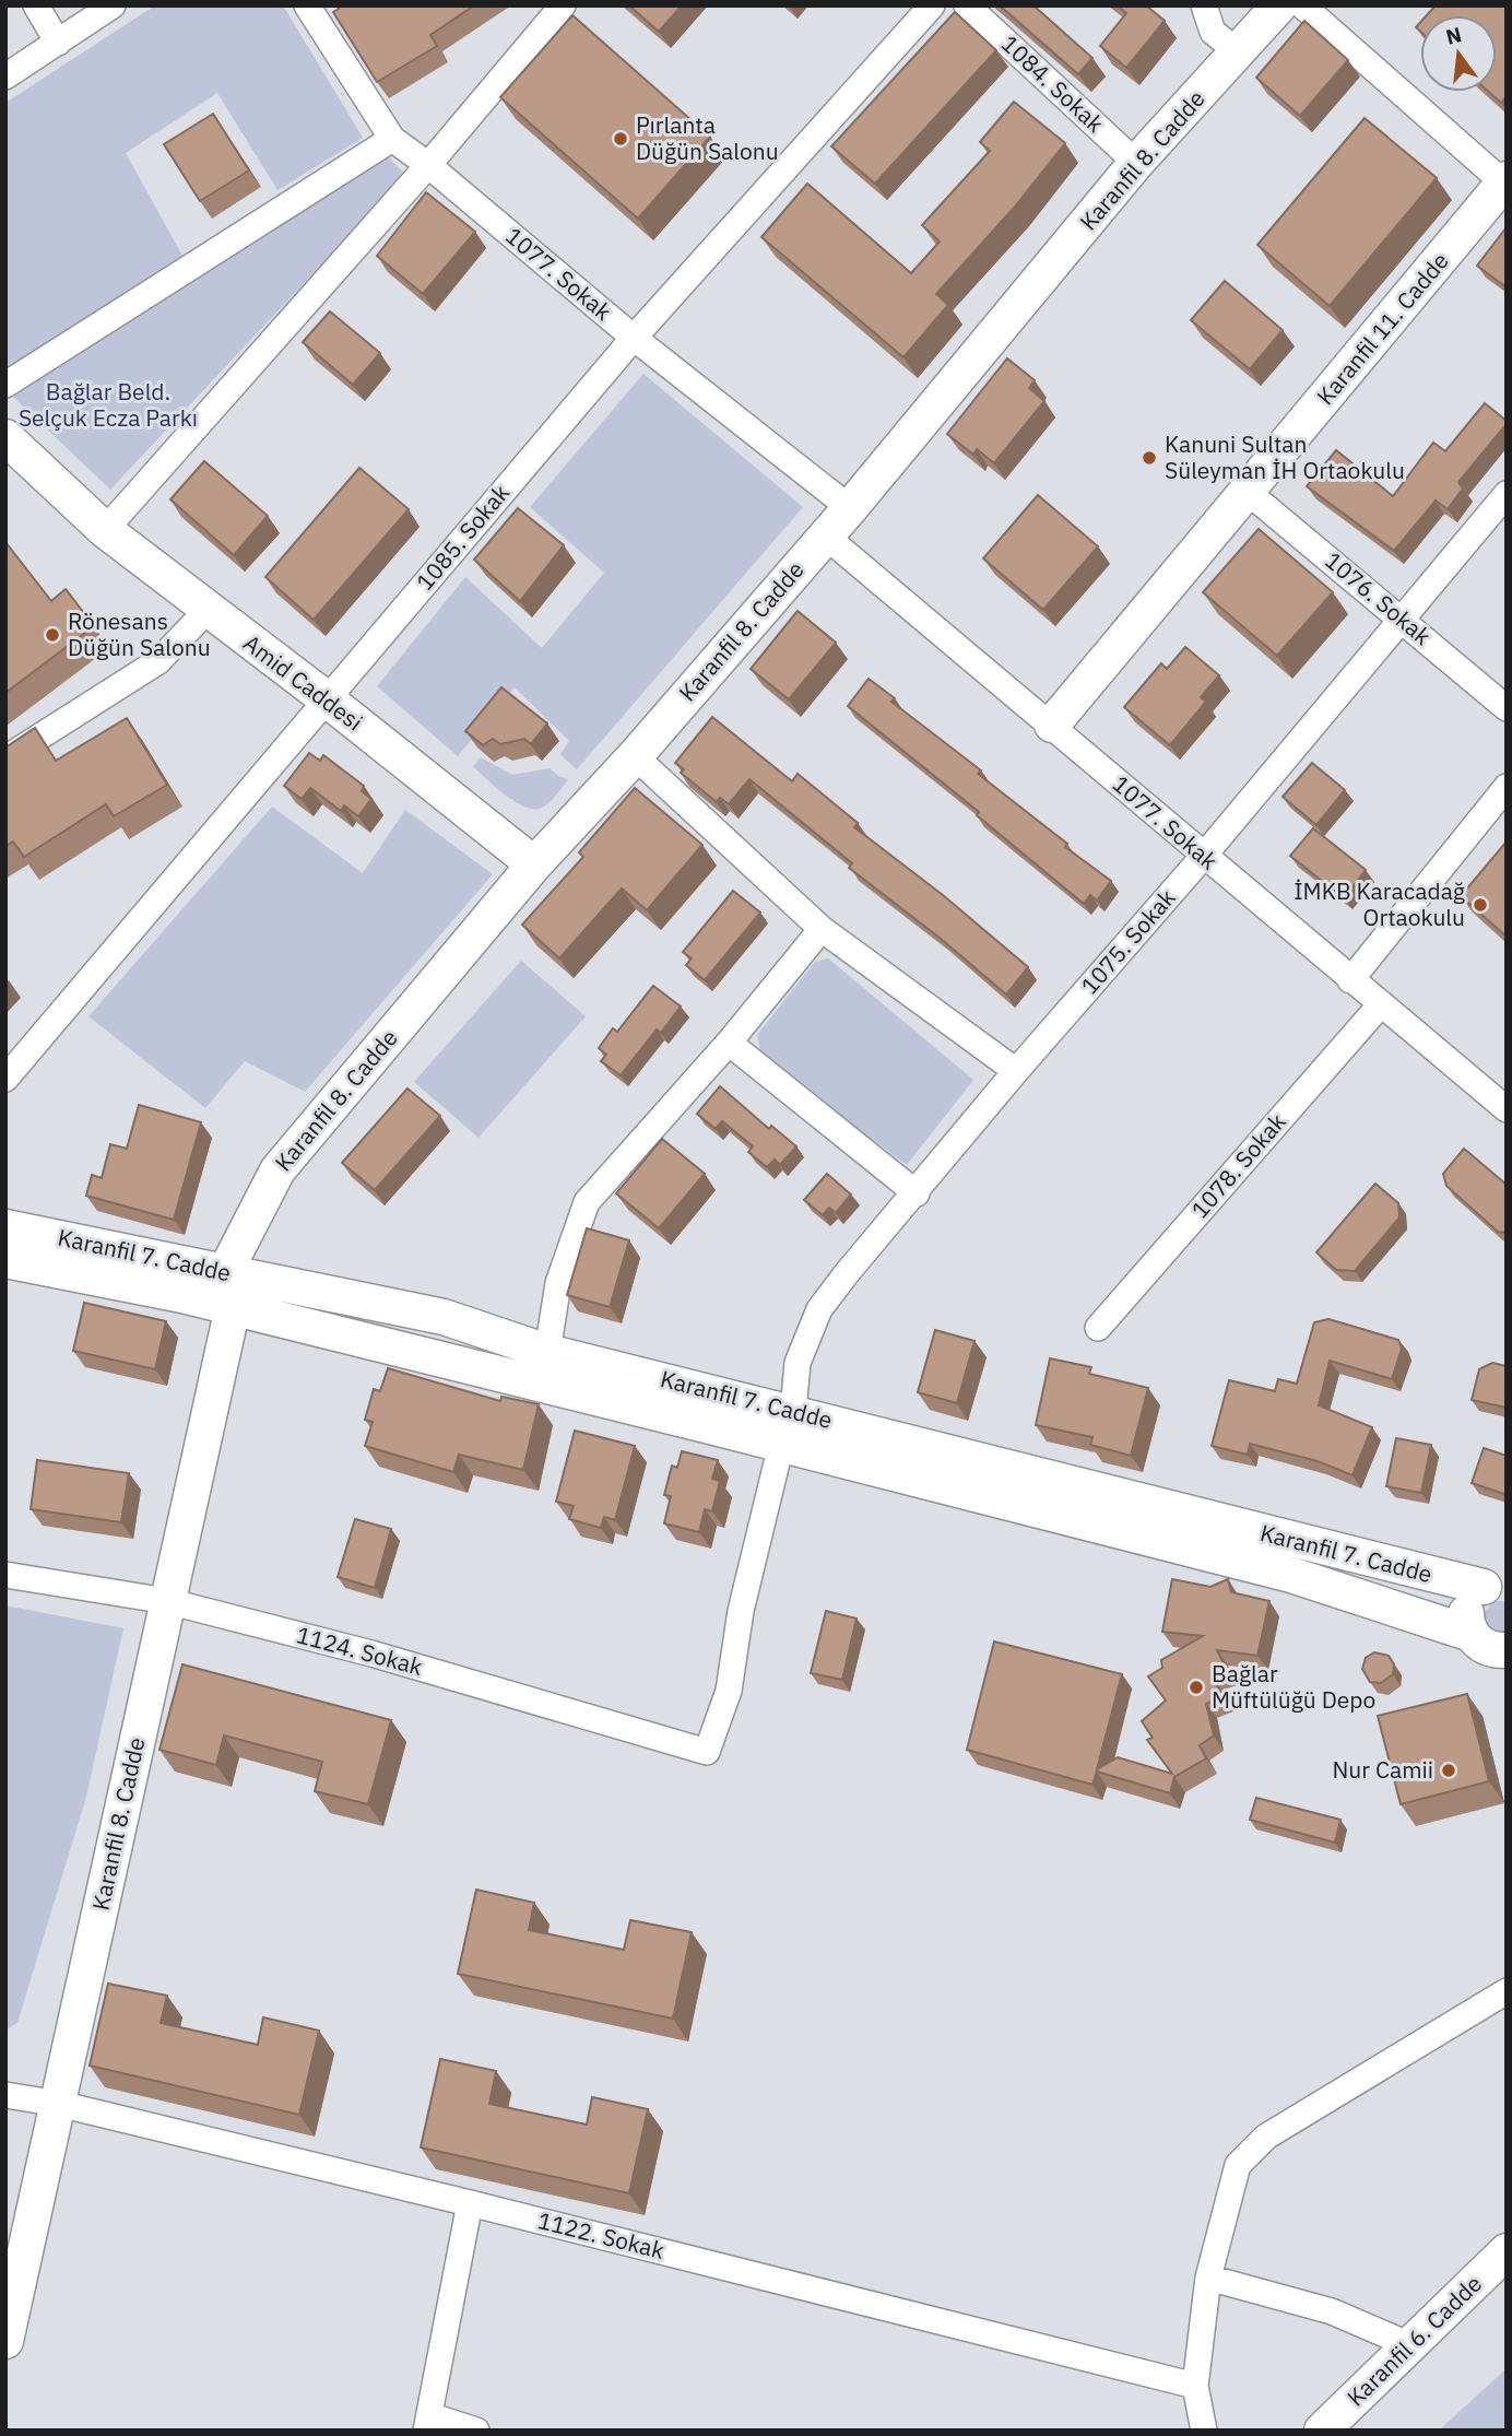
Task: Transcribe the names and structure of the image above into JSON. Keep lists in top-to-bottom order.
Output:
{
  "streets": {
    "street": [
      "1084. Sokak",
      "Karanfil 8. Cadde",
      "1077. Sokak",
      "Karanfil 11. Cadde",
      "1085. Sokak",
      "1076. Sokak",
      "Amid Caddesi",
      "1075. Sokak",
      "1078. Sokak",
      "Karanfil 7. Cadde",
      "1124. Sokak",
      "1122. Sokak",
      "Karanfil 6. Cadde"
    ]
  },
  "crossings": [
    ["1084. Sokak", "Karanfil 8. Cadde"],
    ["Karanfil 8. Cadde", "1077. Sokak"],
    ["Karanfil 8. Cadde", "Amid Caddesi"],
    ["Karanfil 8. Cadde", "Karanfil 7. Cadde"],
    ["Karanfil 8. Cadde", "1124. Sokak"],
    ["Karanfil 8. Cadde", "1122. Sokak"],
    ["1077. Sokak", "Karanfil 11. Cadde"],
    ["1077. Sokak", "1085. Sokak"],
    ["1077. Sokak", "1075. Sokak"],
    ["1077. Sokak", "1078. Sokak"],
    ["Karanfil 11. Cadde", "1076. Sokak"],
    ["1085. Sokak", "Amid Caddesi"],
    ["1076. Sokak", "1075. Sokak"],
    ["1075. Sokak", "Karanfil 7. Cadde"],
    ["Karanfil 7. Cadde", "1124. Sokak"]
  ],
  "parks": ["Bağlar Beld. Selçuk Ecza Parkı"],
  "places": [
    "Pırlanta Düğün Salonu",
    "Kanuni Sultan Süleyman İH Ortaokulu",
    "Rönesans Düğün Salonu",
    "İMKB Karacadağ Ortaokulu",
    "Bağlar Müftülüğü Depo",
    "Nur Camii"
  ],
  "north": "top"
}
